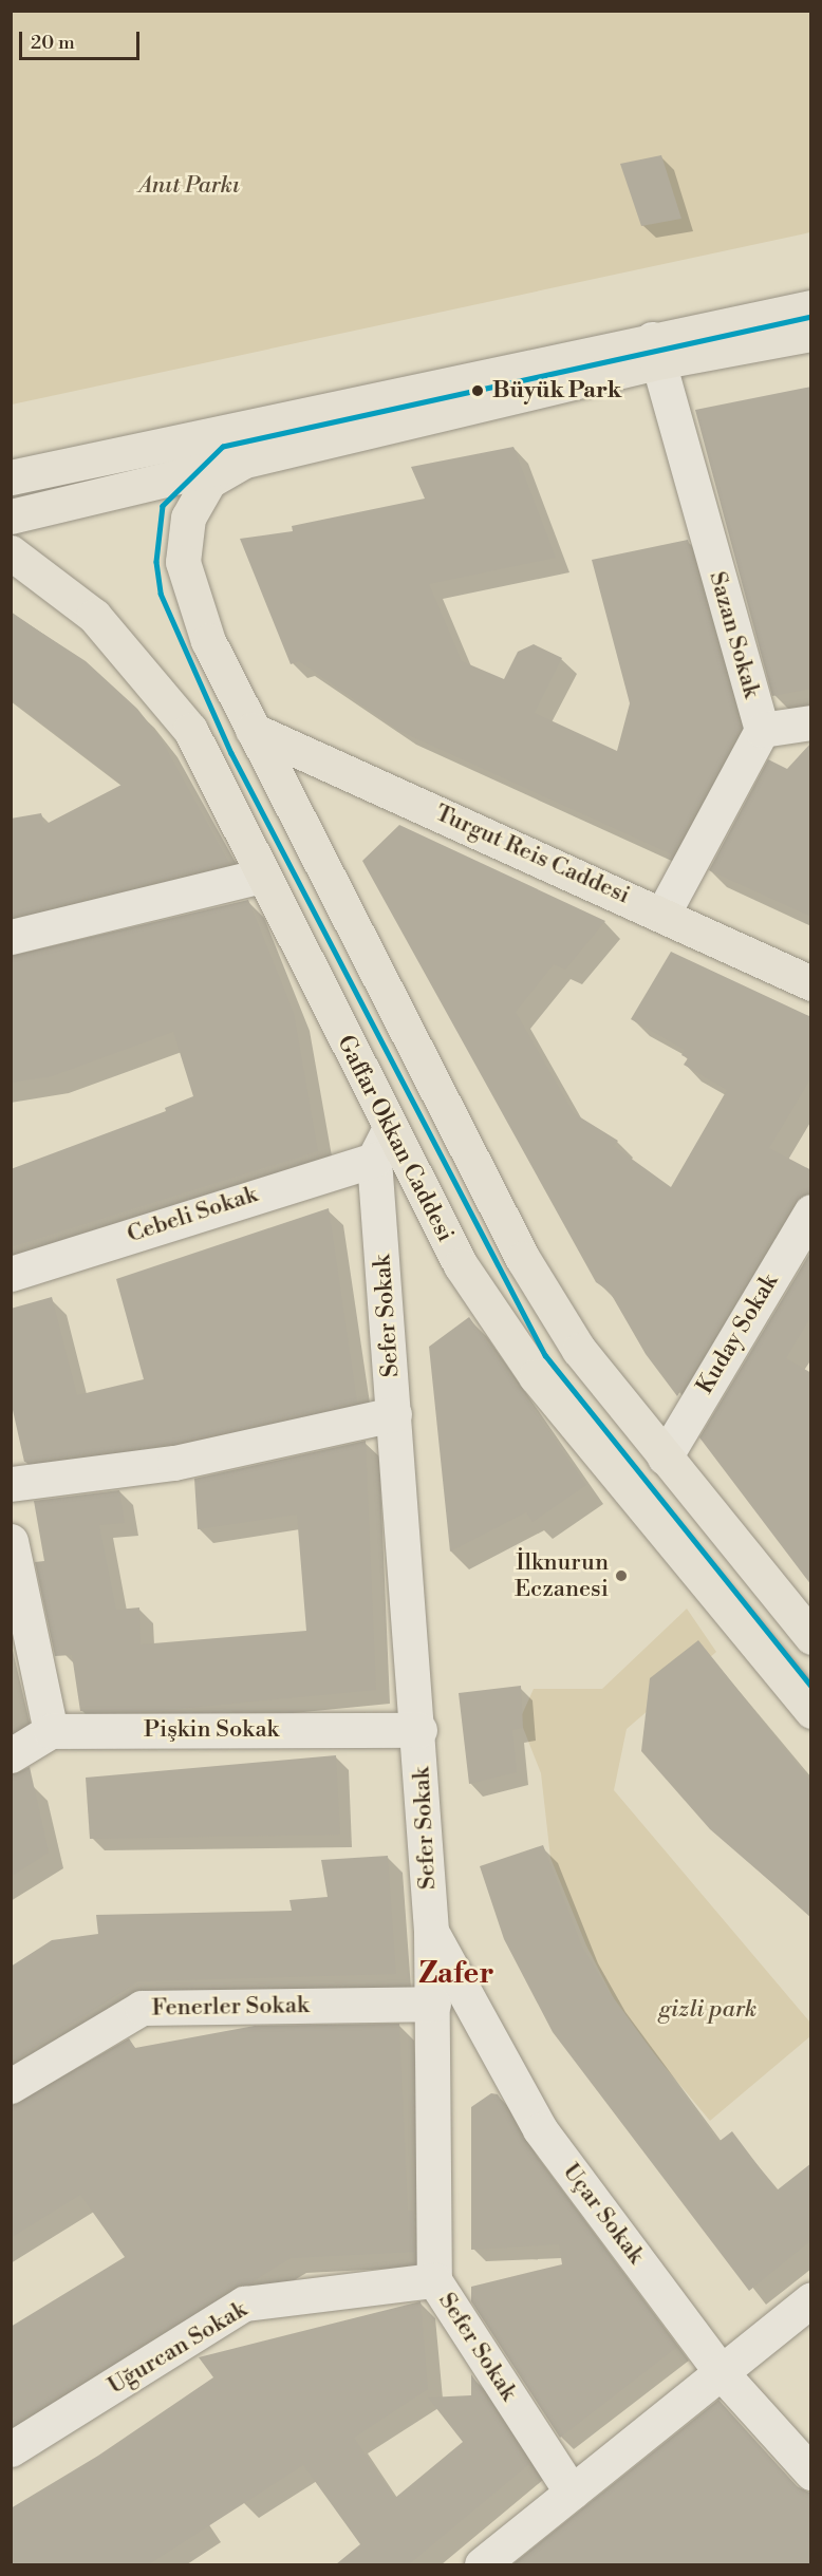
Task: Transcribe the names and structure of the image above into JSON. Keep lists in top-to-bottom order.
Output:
{
  "streets": {
    "main road": ["Turgut Reis Caddesi", "Gaffar Okkan Caddesi"],
    "street": [
      "Sazan Sokak",
      "Cebeli Sokak",
      "Sefer Sokak",
      "Kuday Sokak",
      "Pişkin Sokak",
      "Fenerler Sokak",
      "Uçar Sokak",
      "Uğurcan Sokak"
    ]
  },
  "crossings": [
    ["Sazan Sokak", "Turgut Reis Caddesi"],
    ["Cebeli Sokak", "Sefer Sokak"],
    ["Sefer Sokak", "Pişkin Sokak"],
    ["Sefer Sokak", "Fenerler Sokak"],
    ["Sefer Sokak", "Uçar Sokak"],
    ["Sefer Sokak", "Uğurcan Sokak"]
  ],
  "districts": ["Zafer"],
  "parks": ["Anıt Parkı", "gizli park"],
  "places": ["Büyük Park", "İlknurun Eczanesi"],
  "scale_bar": "20 m"
}
